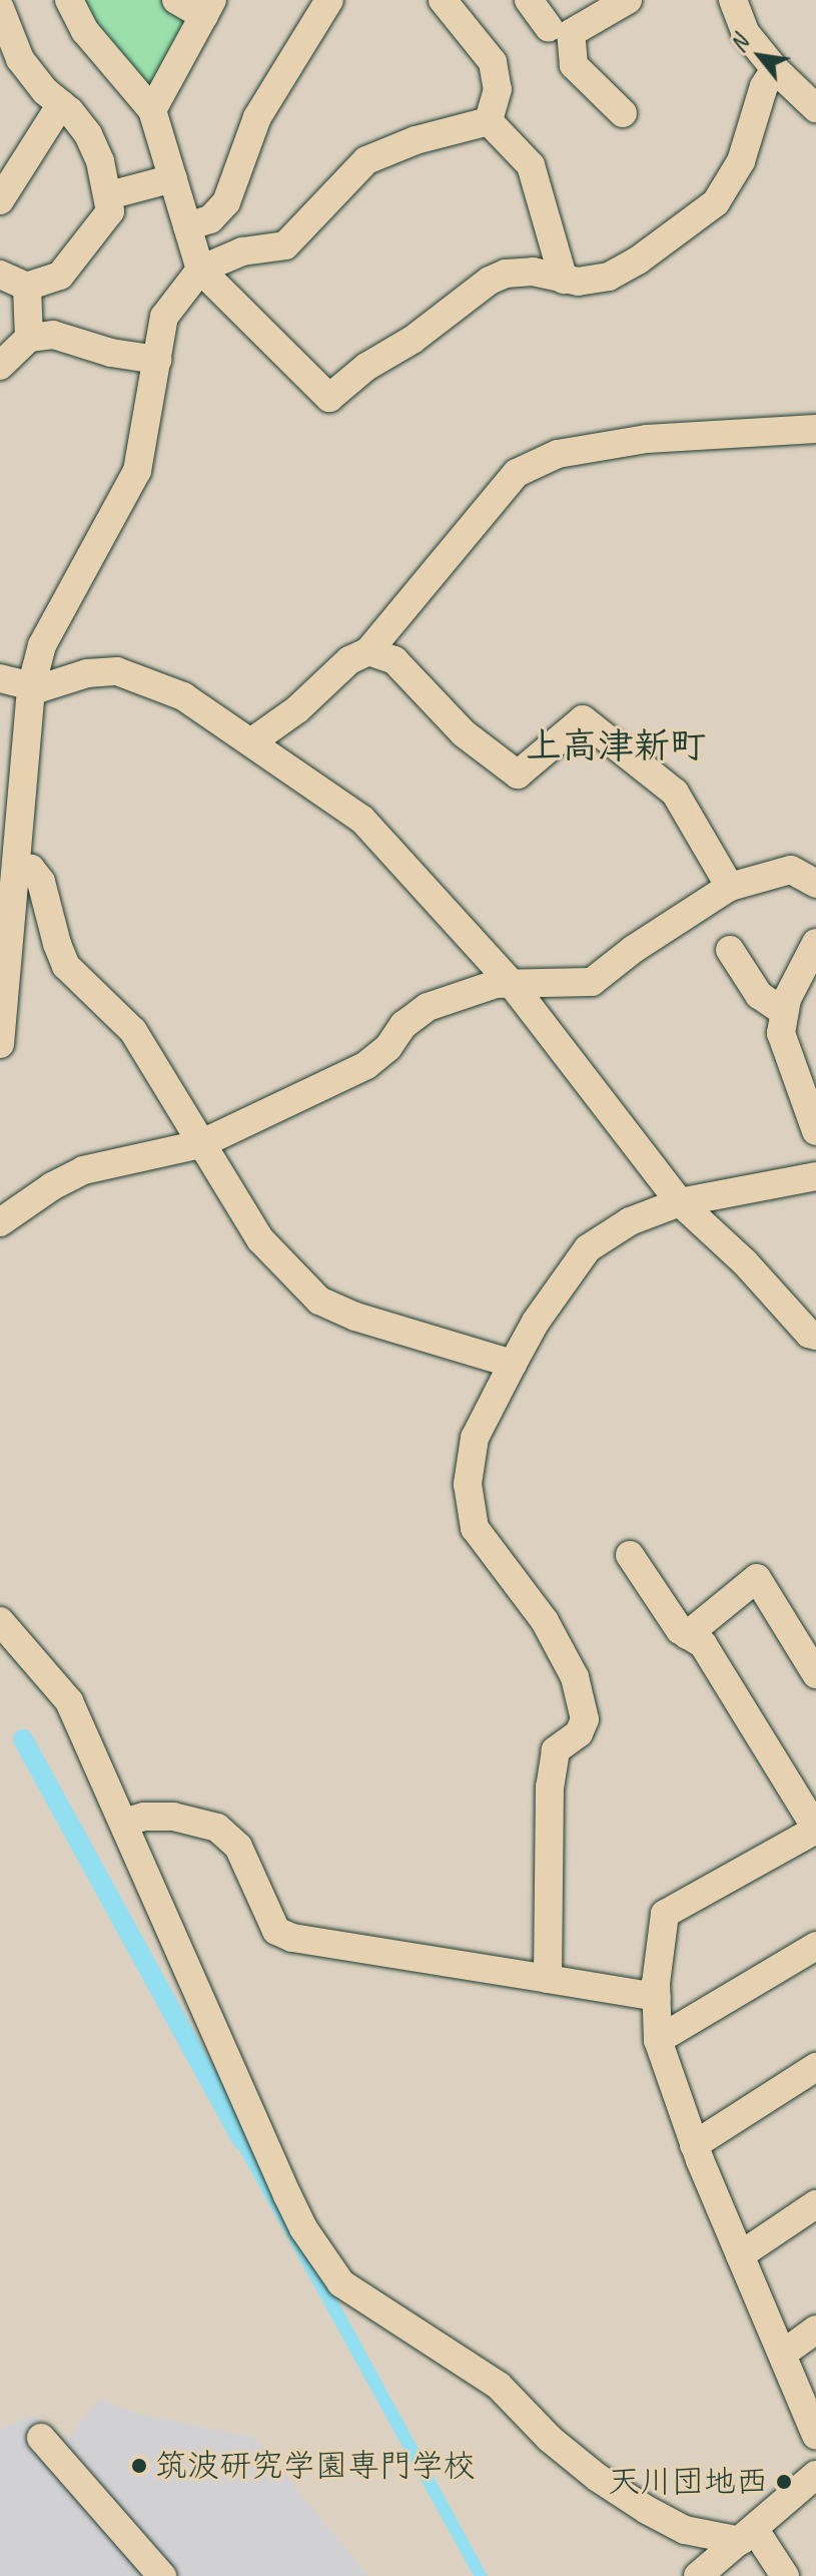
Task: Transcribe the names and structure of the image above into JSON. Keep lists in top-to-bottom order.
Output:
{
  "districts": ["上高津新町"],
  "places": ["筑波研究学園専門学校", "天川団地西"],
  "north": "top left"
}
